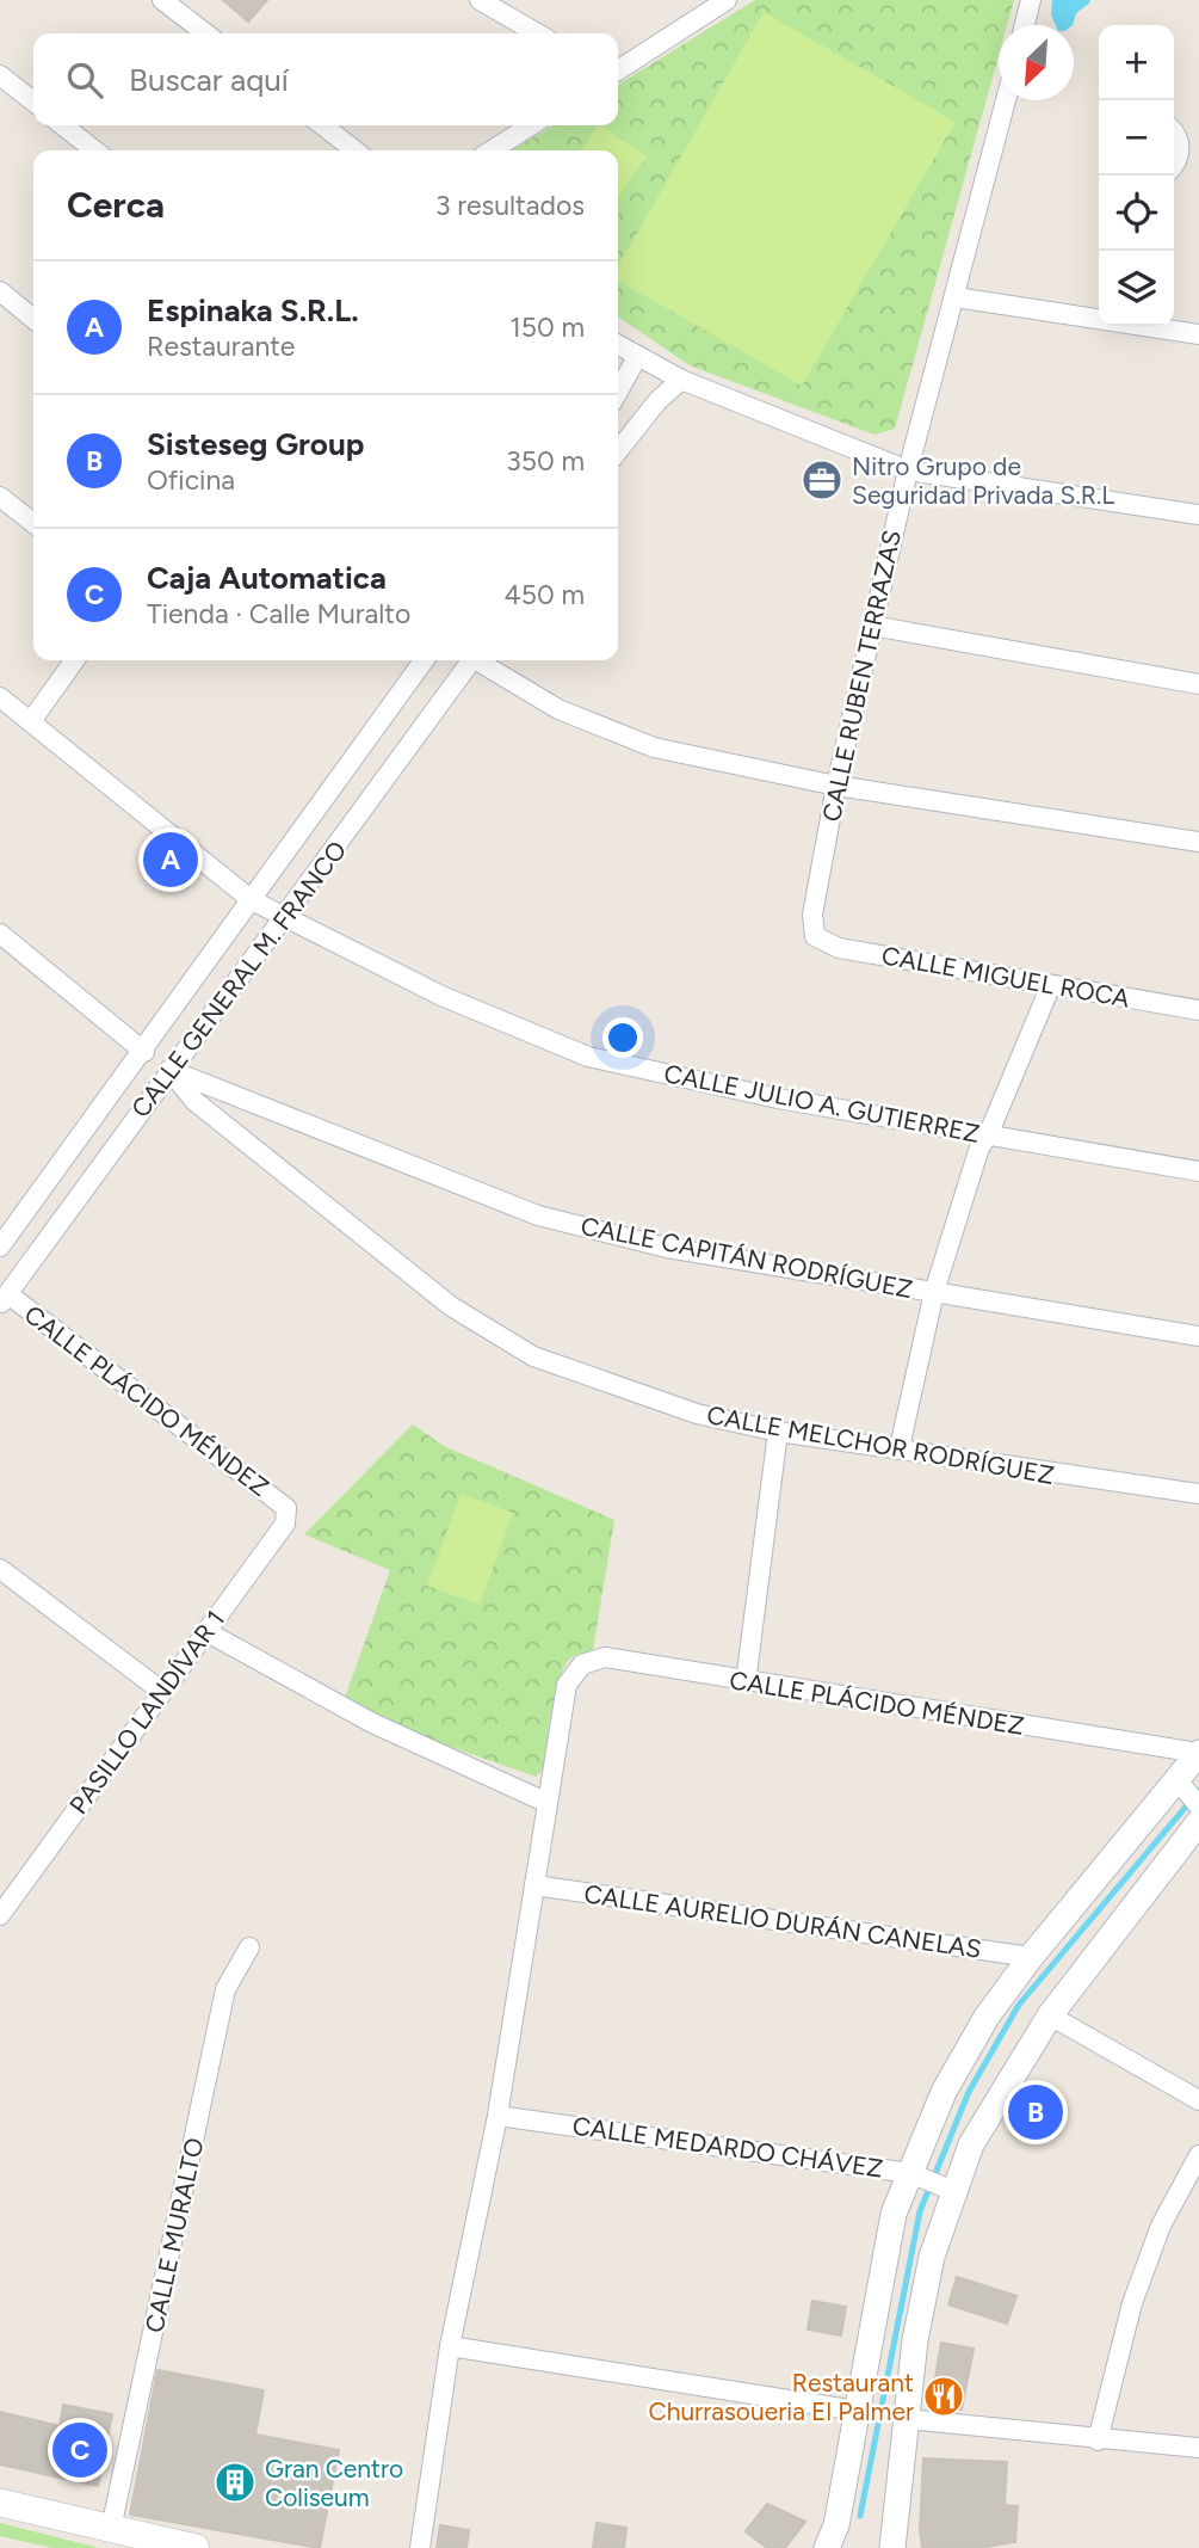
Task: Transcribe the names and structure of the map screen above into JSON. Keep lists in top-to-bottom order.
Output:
{
  "streets": {
    "street": [
      "CALLE RUBEN TERRAZAS",
      "CALLE MIGUEL ROCA",
      "CALLE GENERAL M. FRANCO",
      "CALLE JULIO A. GUTIERREZ",
      "CALLE CAPITÁN RODRÍGUEZ",
      "CALLE PLÁCIDO MÉNDEZ",
      "CALLE MELCHOR RODRÍGUEZ",
      "PASILLO LANDÍVAR 1",
      "CALLE AURELIO DURÁN CANELAS",
      "CALLE MEDARDO CHÁVEZ",
      "CALLE MURALTO"
    ]
  },
  "crossings": [
    ["CALLE RUBEN TERRAZAS", "CALLE MIGUEL ROCA"],
    ["CALLE GENERAL M. FRANCO", "CALLE JULIO A. GUTIERREZ"],
    ["CALLE GENERAL M. FRANCO", "CALLE CAPITÁN RODRÍGUEZ"],
    ["CALLE GENERAL M. FRANCO", "CALLE PLÁCIDO MÉNDEZ"],
    ["CALLE GENERAL M. FRANCO", "CALLE MELCHOR RODRÍGUEZ"],
    ["CALLE CAPITÁN RODRÍGUEZ", "CALLE MELCHOR RODRÍGUEZ"],
    ["CALLE PLÁCIDO MÉNDEZ", "PASILLO LANDÍVAR 1"]
  ],
  "places": {
    "office": ["Nitro Grupo de Seguridad Privada S.R.L"],
    "restaurant": ["Restaurant Churrasoueria El Palmer"],
    "building": ["Gran Centro Coliseum"]
  },
  "north": "bottom left",
  "page": {
    "map_buttons": ["+", "−"],
    "search": "Buscar aquí",
    "heading": ["Cerca", "3 resultados"],
    "list": [
      {
        "mark": "A",
        "name": "Espinaka S.R.L.",
        "note": "Restaurante",
        "value": "150 m"
      },
      {
        "mark": "B",
        "name": "Sisteseg Group",
        "note": "Oficina",
        "value": "350 m"
      },
      {
        "mark": "C",
        "name": "Caja Automatica",
        "note": "Tienda · Calle Muralto",
        "value": "450 m"
      }
    ],
    "pins": ["A", "B", "C"]
  }
}
